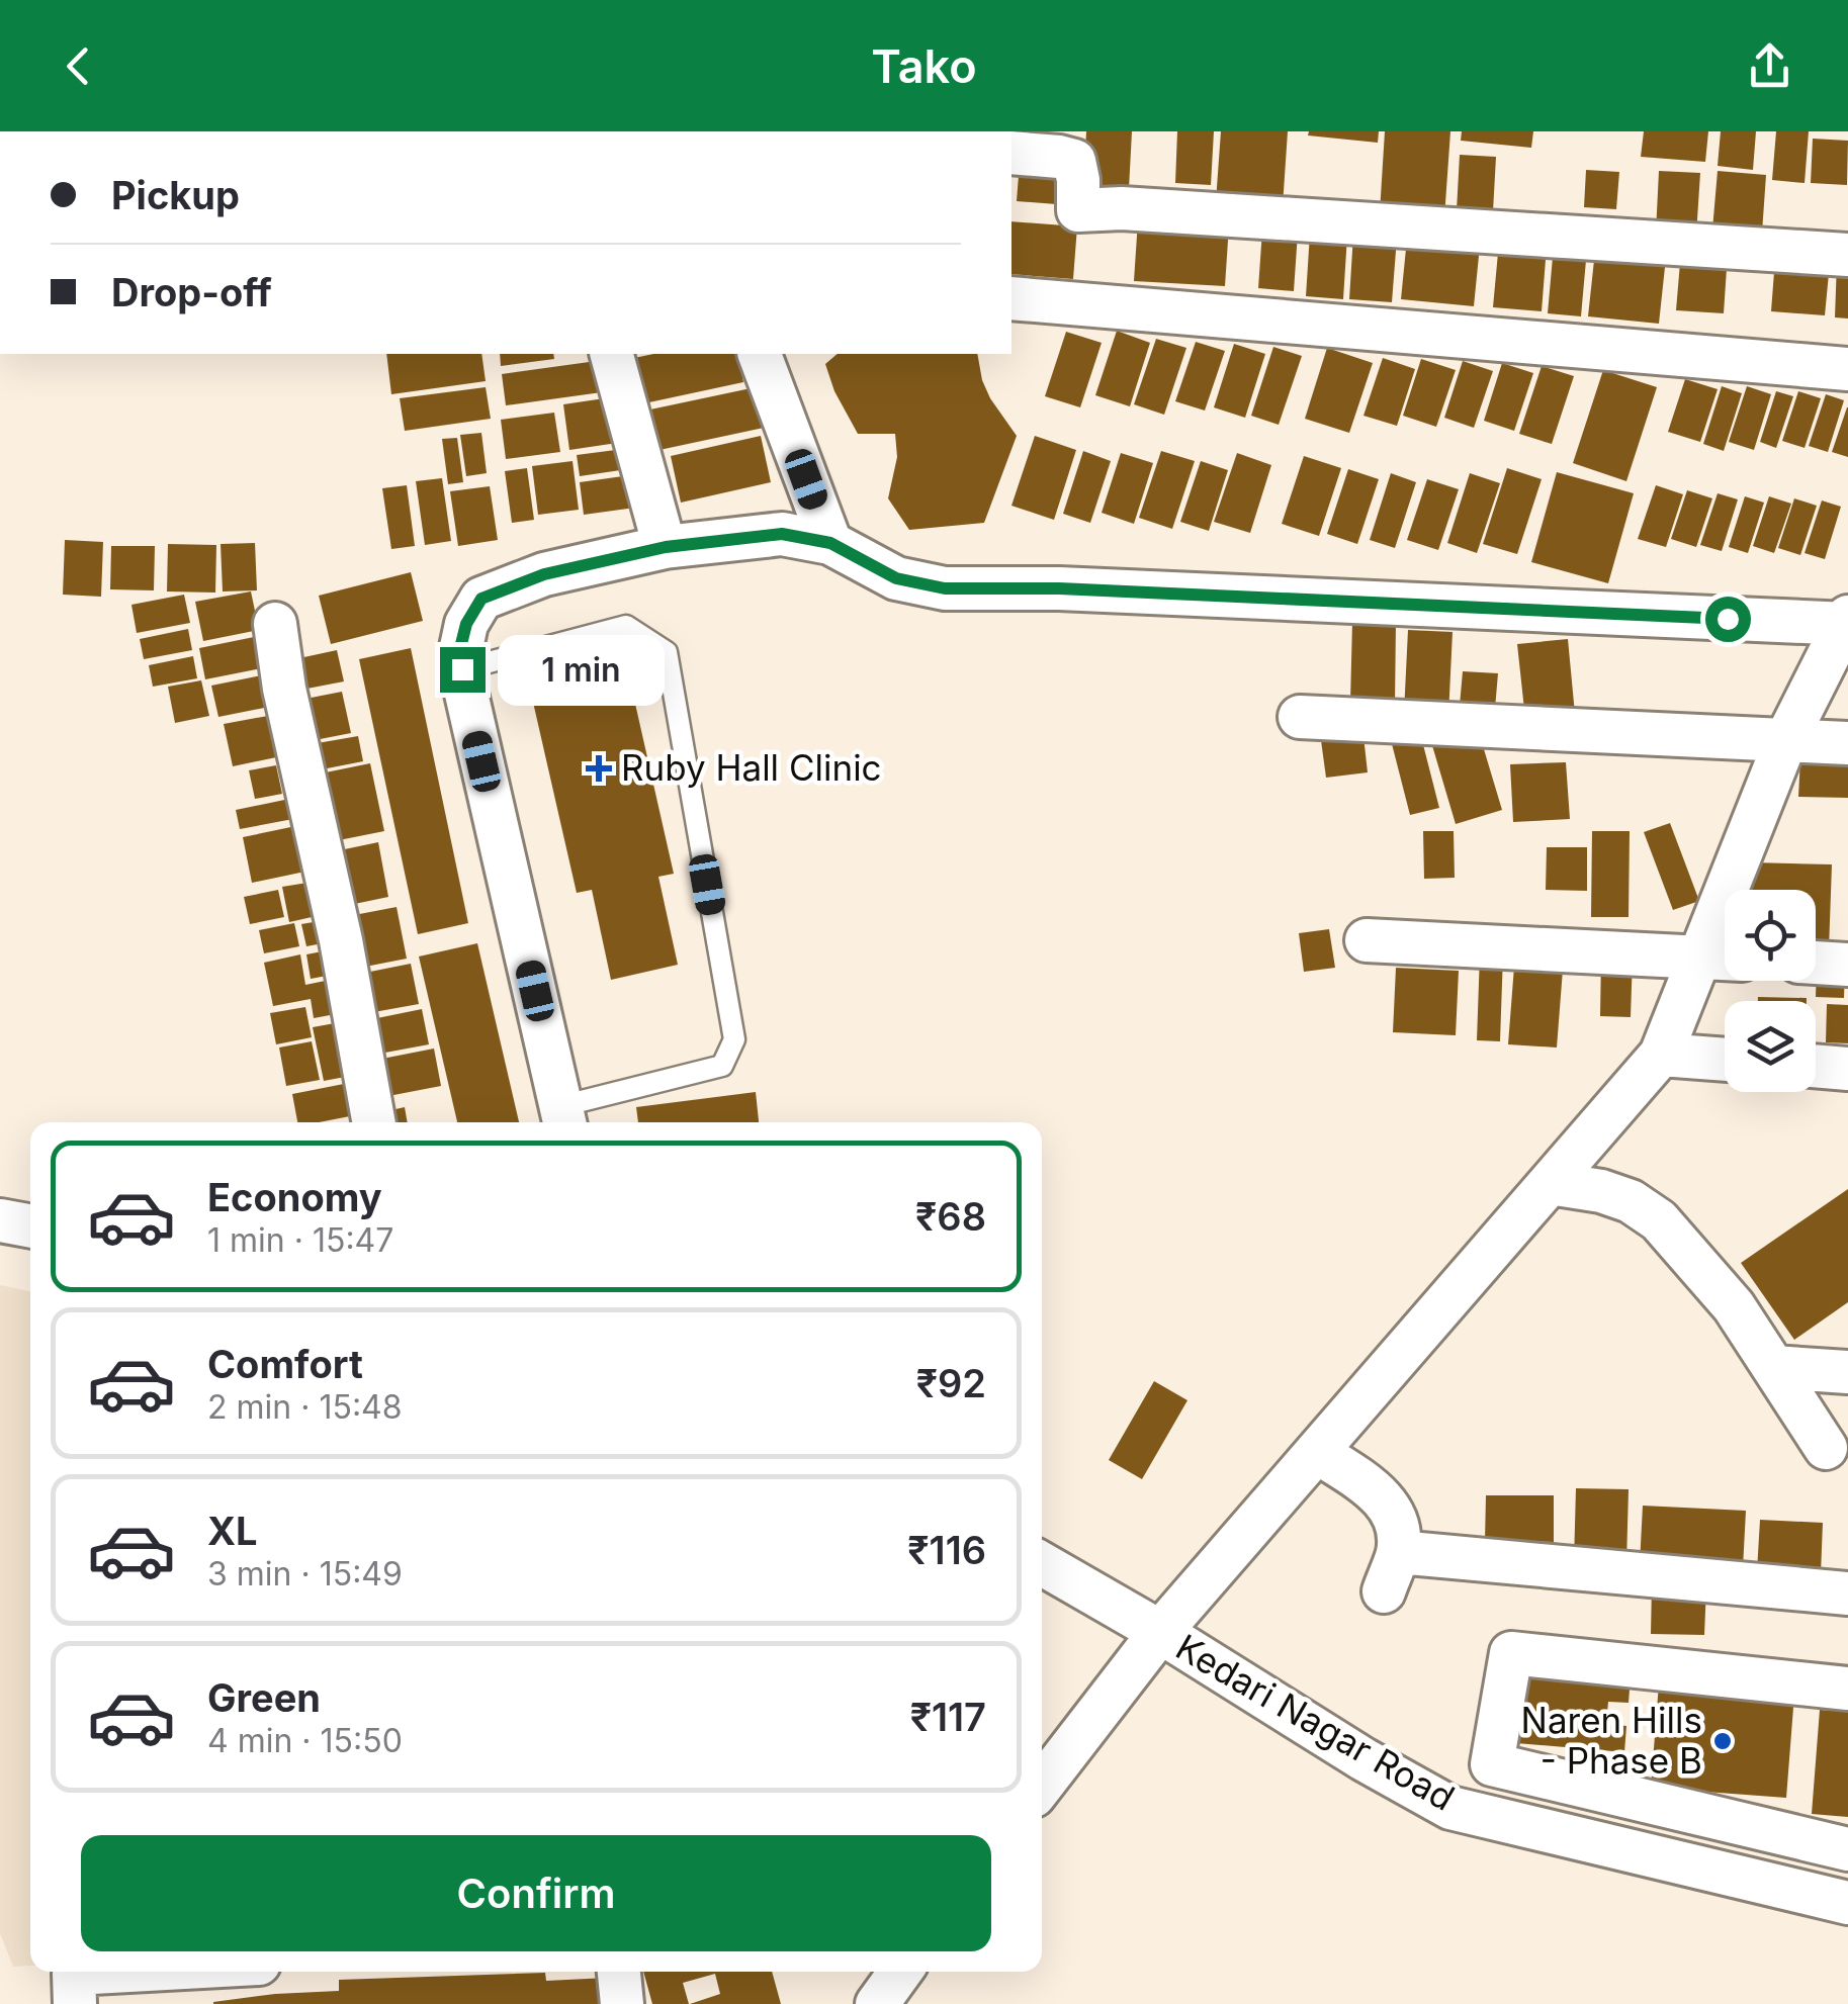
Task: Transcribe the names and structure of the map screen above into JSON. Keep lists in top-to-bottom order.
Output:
{
  "streets": {
    "street": ["Kedari Nagar Road"]
  },
  "places": {
    "health": ["Ruby Hall Clinic"],
    "other": ["Naren Hills - Phase B"]
  },
  "page": {
    "header": "Tako",
    "banner": ["Pickup", "Drop-off"],
    "bubble": "1 min",
    "list": [
      {
        "name": "Economy",
        "note": "1 min · 15:47",
        "value": "₹68"
      },
      {
        "name": "Comfort",
        "note": "2 min · 15:48",
        "value": "₹92"
      },
      {
        "name": "XL",
        "note": "3 min · 15:49",
        "value": "₹116"
      },
      {
        "name": "Green",
        "note": "4 min · 15:50",
        "value": "₹117"
      }
    ],
    "buttons": "Confirm"
  }
}
